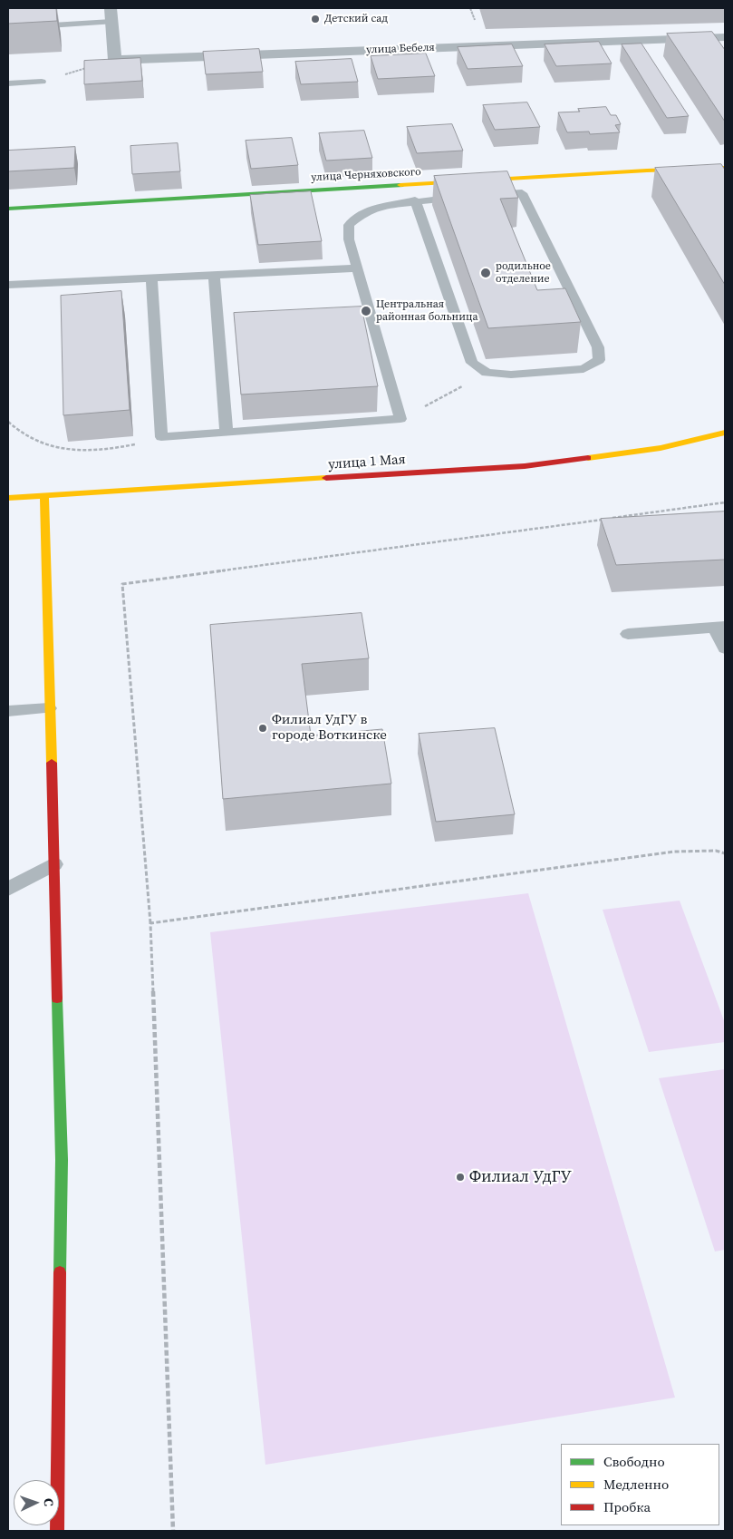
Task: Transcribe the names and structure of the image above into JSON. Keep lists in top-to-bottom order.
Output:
{
  "streets": {
    "street": ["улица Бебеля", "улица Черняховского", "улица 1 Мая"]
  },
  "places": [
    "Детский сад",
    "родильное отделение",
    "Центральная районная больница",
    "Филиал УдГУ в городе Воткинске",
    "Филиал УдГУ"
  ],
  "legend": ["Свободно", "Медленно", "Пробка"],
  "north": "right"
}
